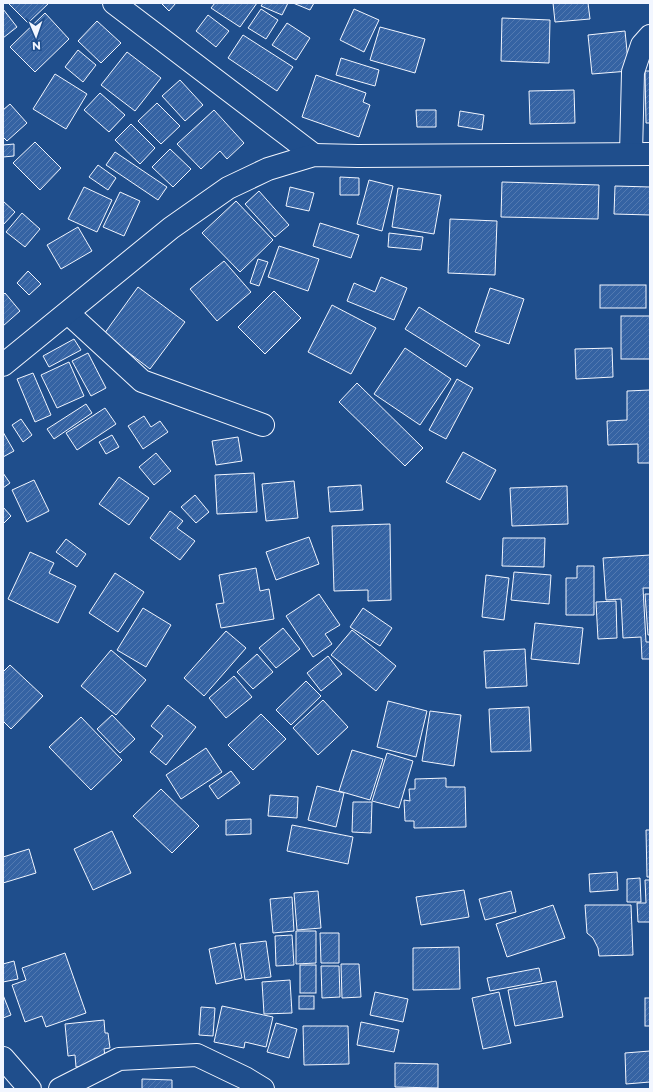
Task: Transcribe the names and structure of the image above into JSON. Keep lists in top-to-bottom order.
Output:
{
  "north": "bottom"
}
